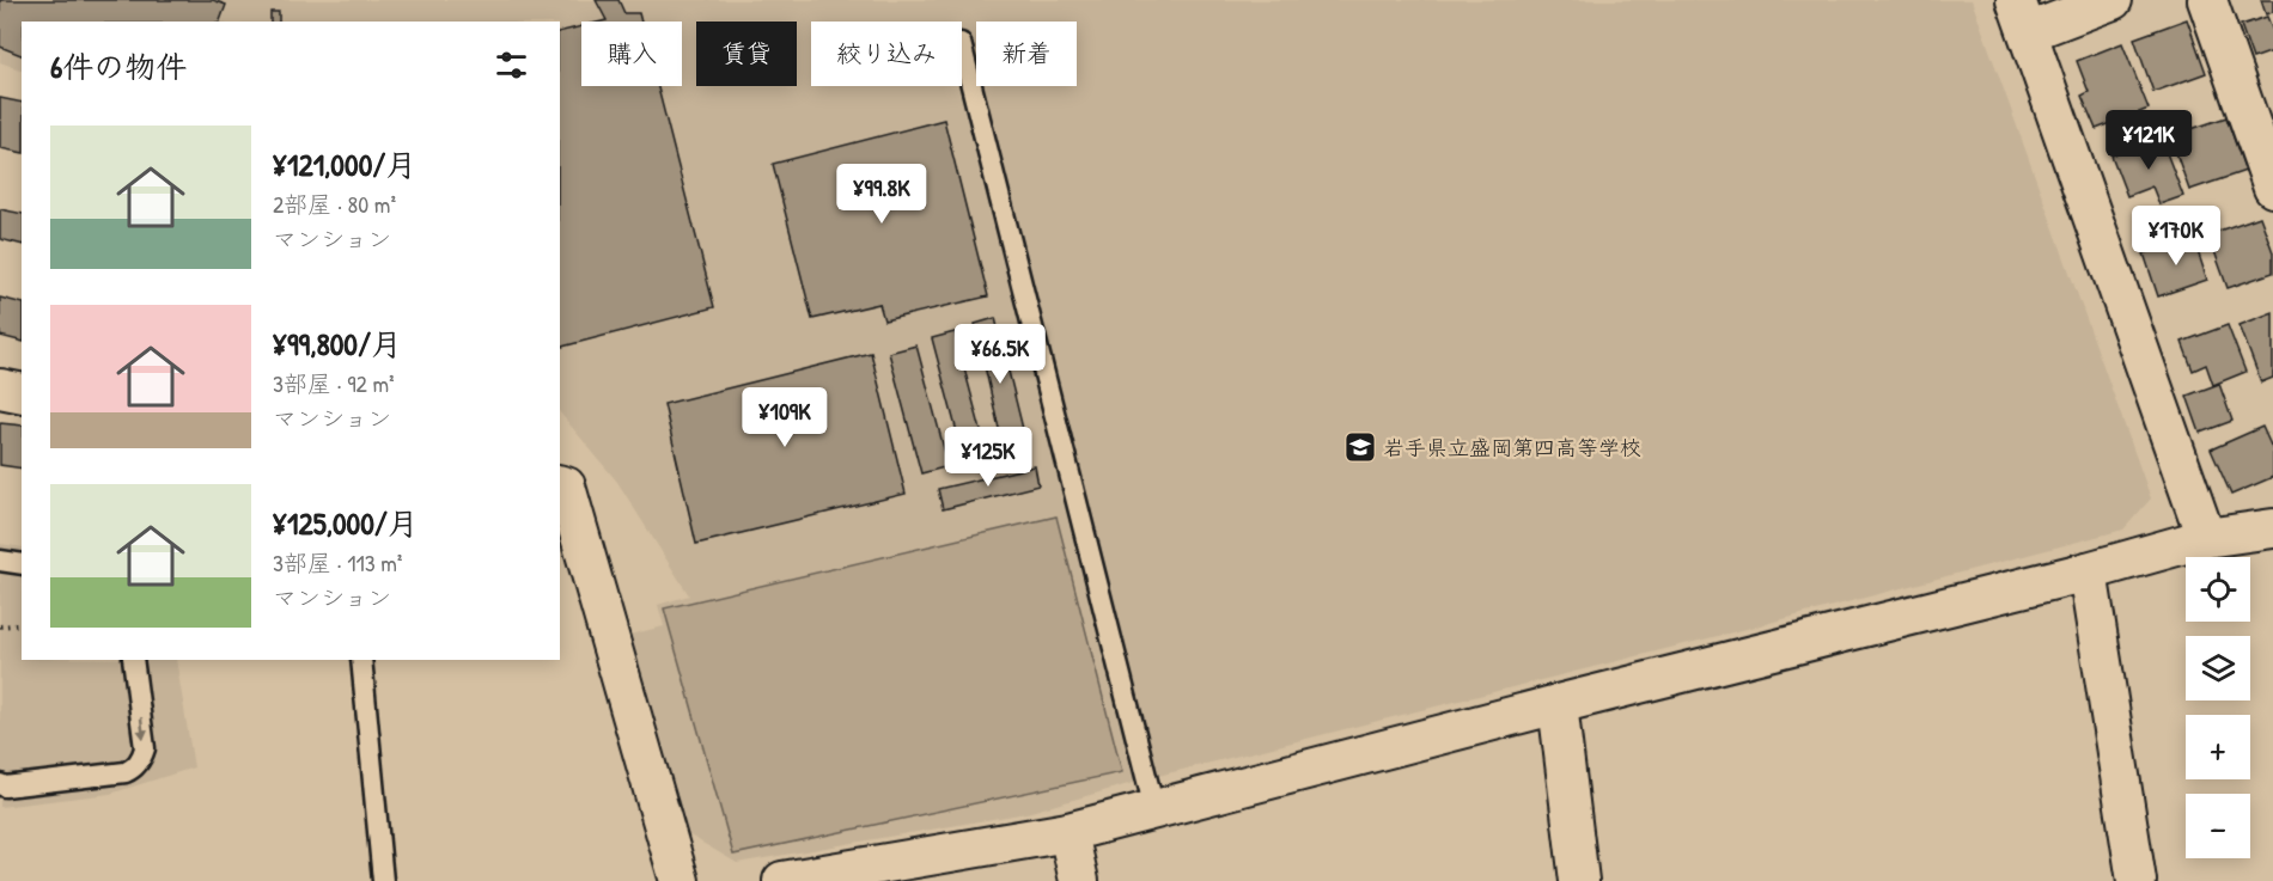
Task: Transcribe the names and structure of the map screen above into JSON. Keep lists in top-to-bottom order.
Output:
{
  "places": {
    "school or university": ["岩手県立盛岡第四高等学校"]
  },
  "page": {
    "chip": [
      "購入",
      "賃貸",
      "絞り込み",
      "新着"
    ],
    "heading": "6件の物件",
    "list": [
      {
        "name": "¥121,000/月",
        "note": "2部屋 · 80 m² · マンション"
      },
      {
        "name": "¥99,800/月",
        "note": "3部屋 · 92 m² · マンション"
      },
      {
        "name": "¥125,000/月",
        "note": "3部屋 · 113 m² · マンション"
      }
    ],
    "price": [
      "¥121K",
      "¥99.8K",
      "¥170K",
      "¥66.5K",
      "¥109K",
      "¥125K"
    ],
    "map_buttons": ["+", "−"]
  }
}
